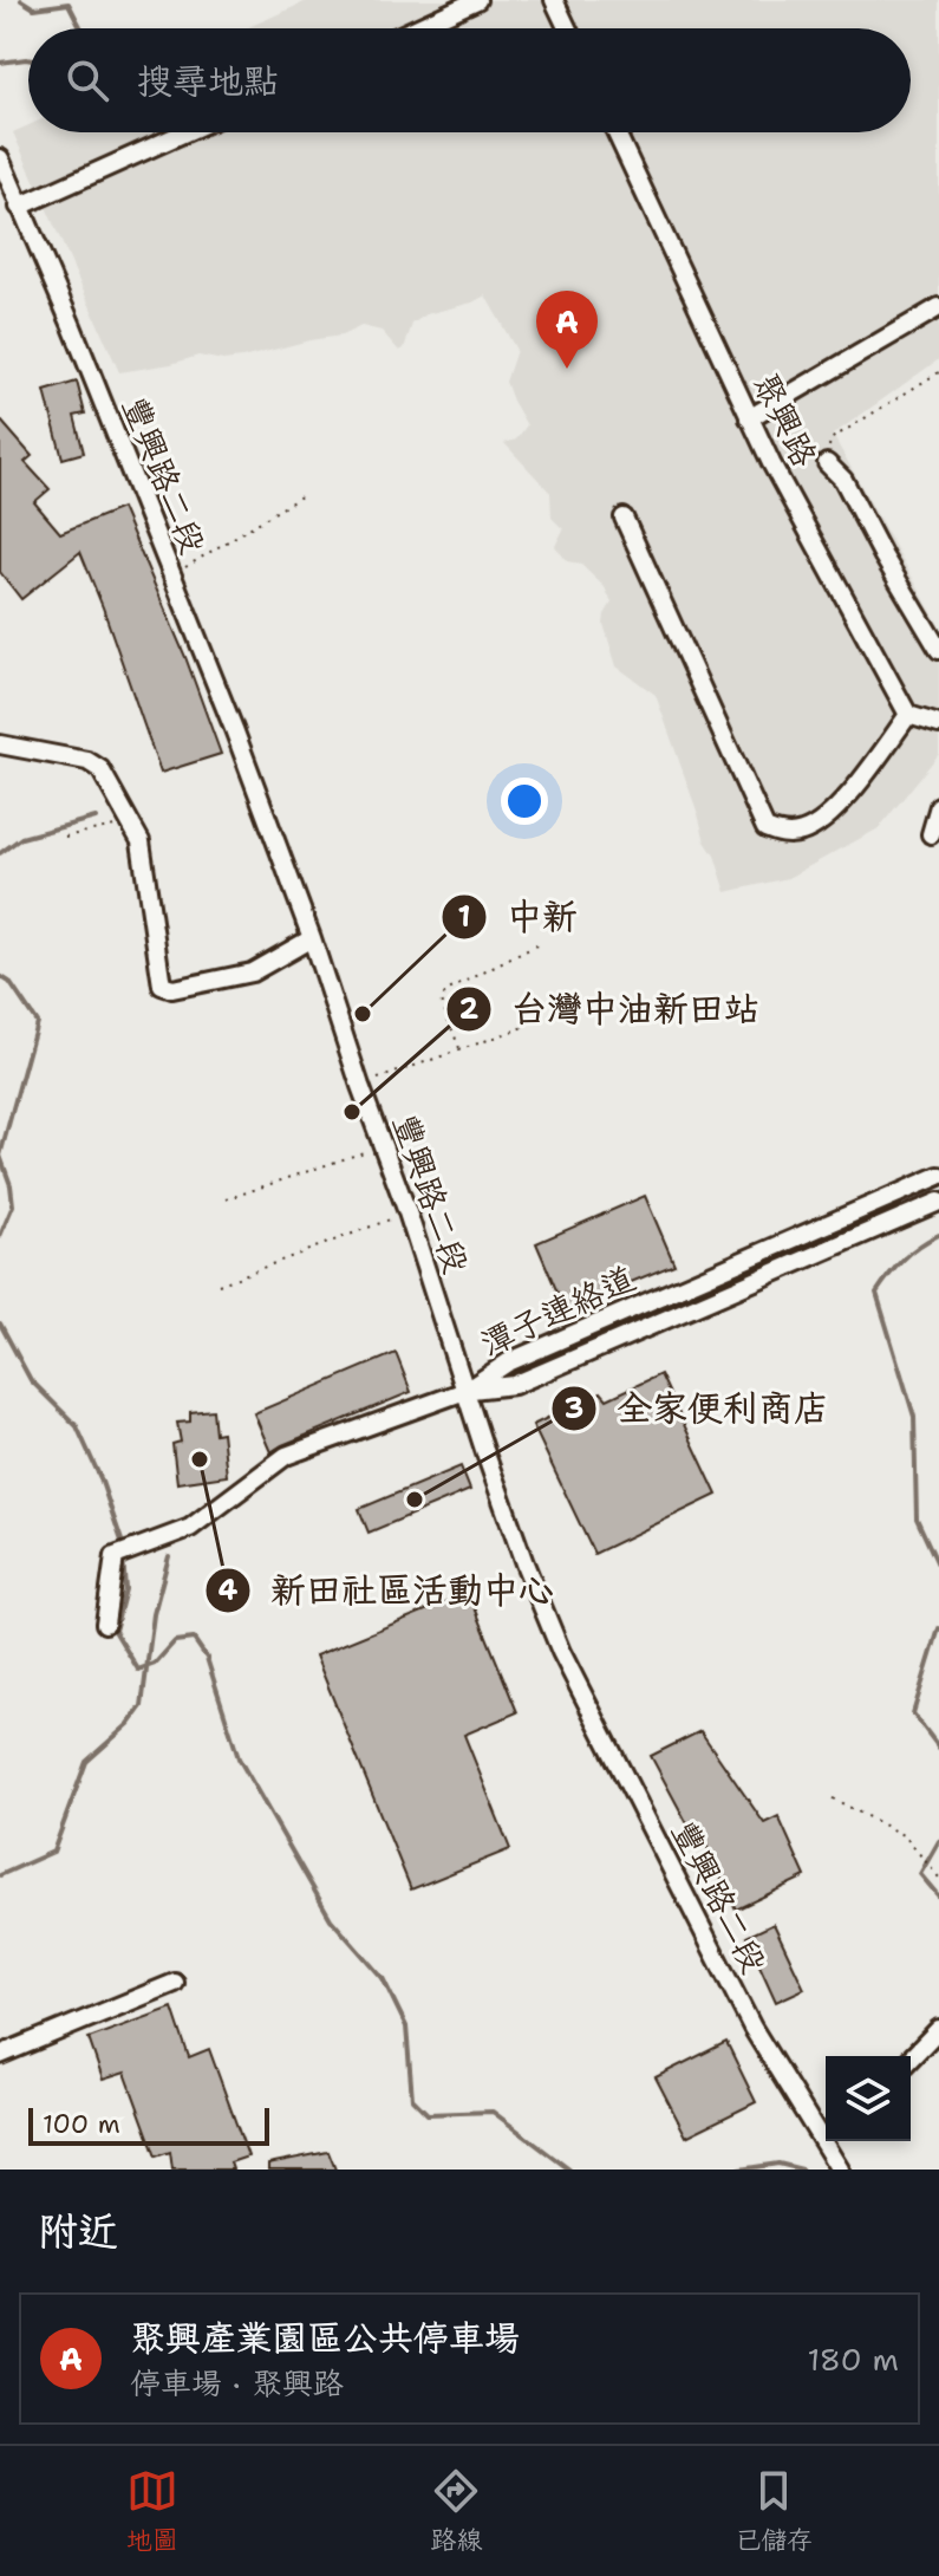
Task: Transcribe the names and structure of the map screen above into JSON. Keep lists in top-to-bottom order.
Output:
{
  "streets": {
    "street": ["聚興路", "豐興路二段", "潭子連絡道"]
  },
  "crossings": [
    ["豐興路二段", "潭子連絡道"]
  ],
  "places": [
    "中新",
    "台灣中油新田站",
    "新田社區活動中心",
    "全家便利商店"
  ],
  "scale_bar": "100 m",
  "page": {
    "search": "搜尋地點",
    "pins": "A",
    "scale": "100 m",
    "heading": "附近",
    "list": [
      {
        "mark": "A",
        "name": "聚興產業園區公共停車場",
        "note": "停車場 · 聚興路",
        "value": "180 m"
      }
    ],
    "nav": ["地圖", "路線", "已儲存"]
  }
}
